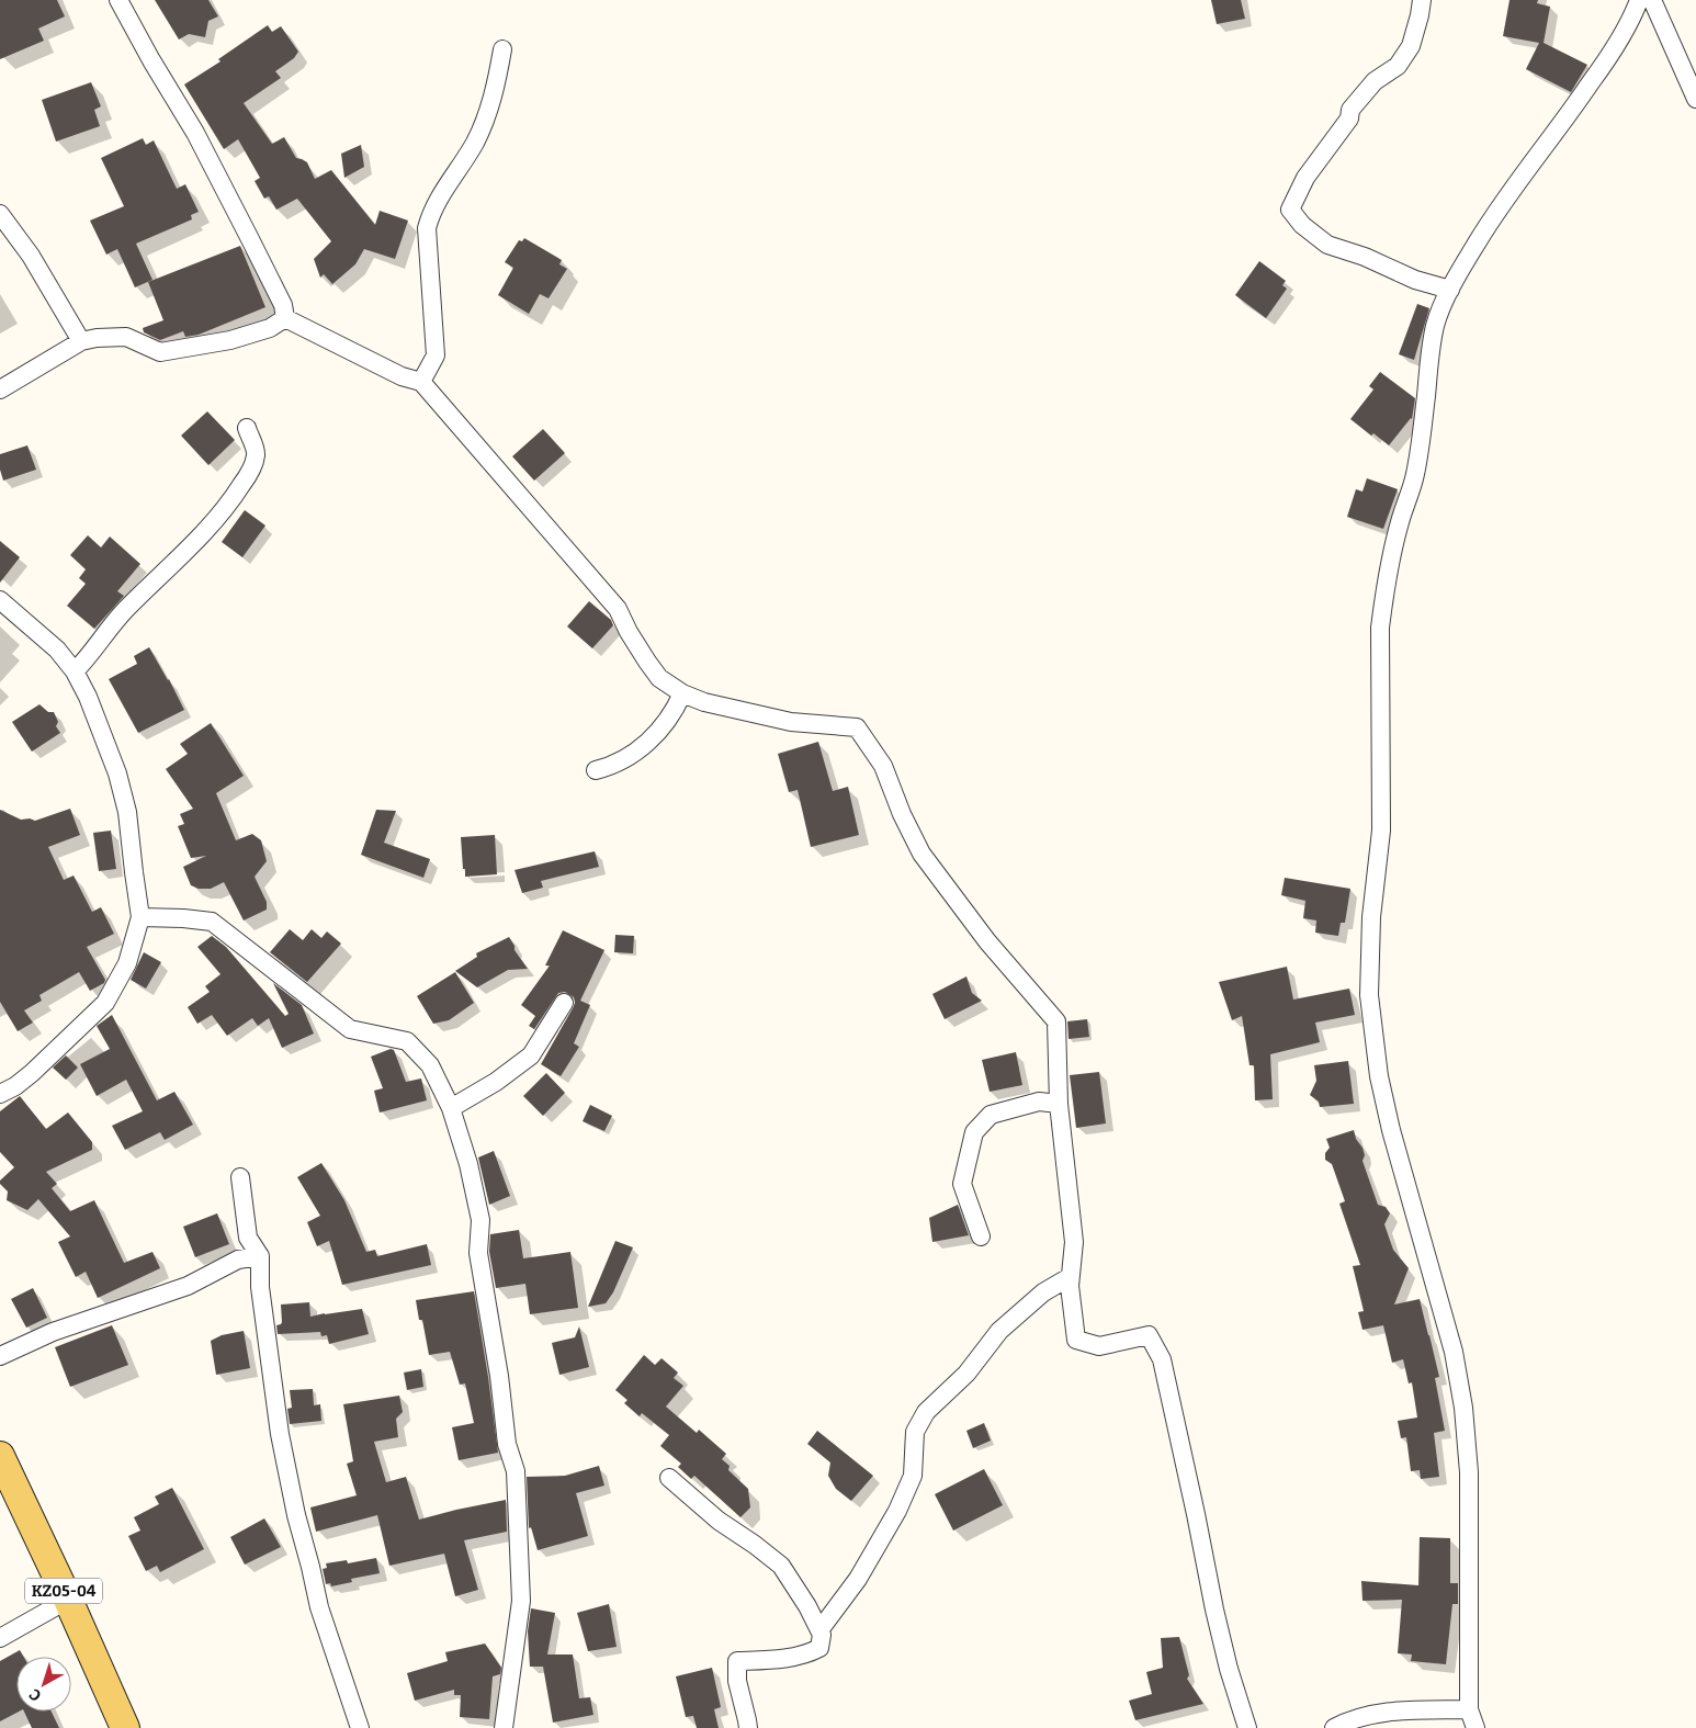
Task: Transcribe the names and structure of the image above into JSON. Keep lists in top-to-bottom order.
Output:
{
  "streets": {
    "main road": ["KZ05-04"]
  },
  "north": "bottom left"
}
